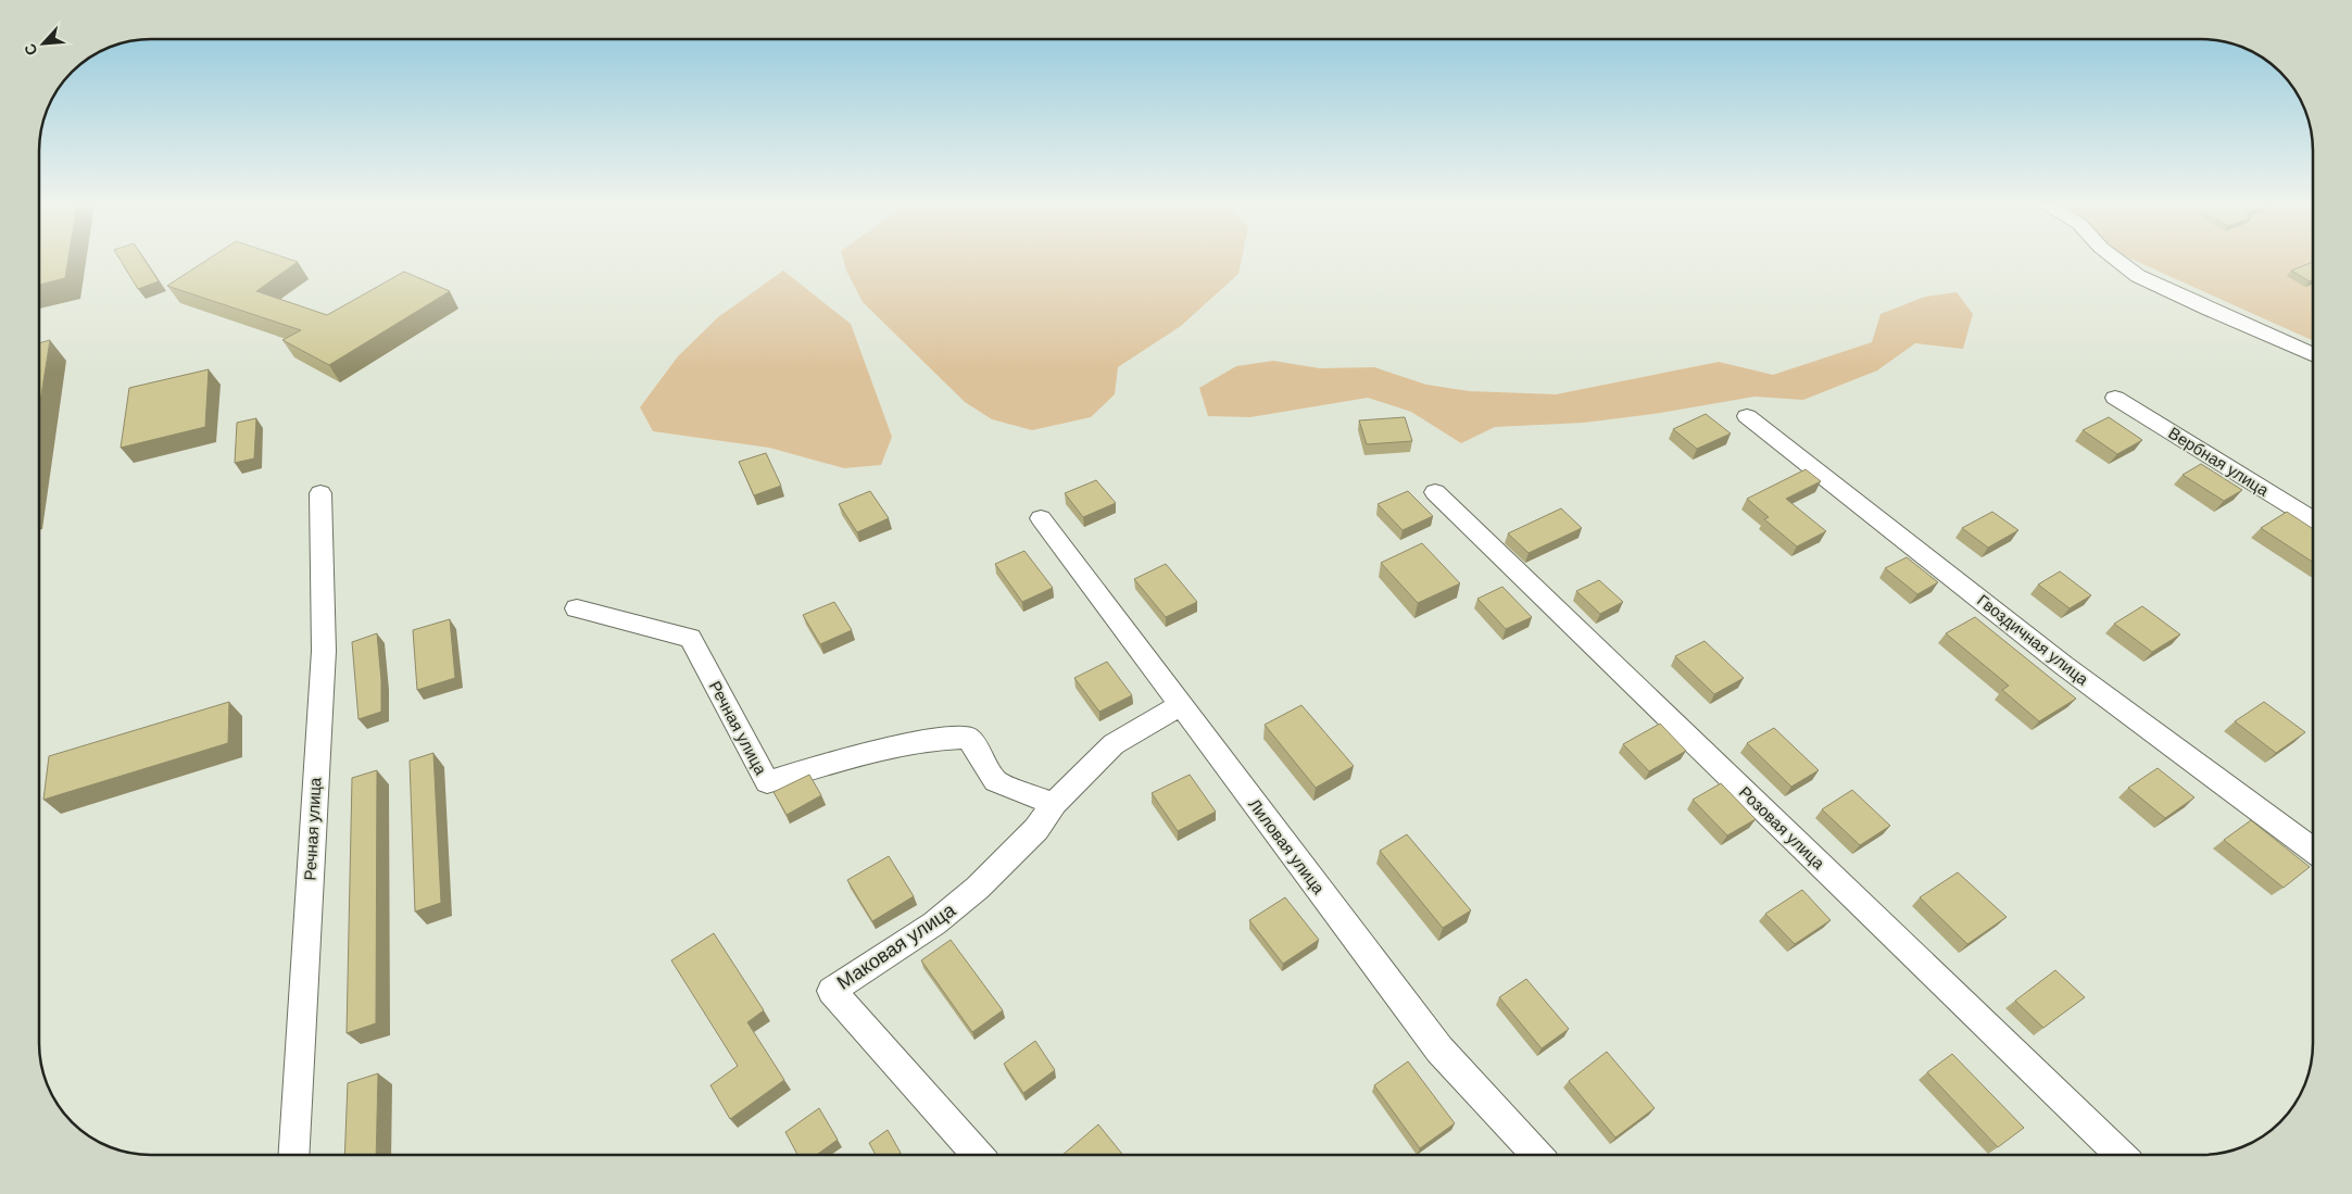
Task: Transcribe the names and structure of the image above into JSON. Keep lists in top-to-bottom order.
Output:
{
  "streets": {
    "street": [
      "Вербная улица",
      "Гвоздичная улица",
      "Речная улица",
      "Розовая улица",
      "Лиловая улица",
      "Маковая улица"
    ]
  },
  "crossings": [
    ["Речная улица", "Маковая улица"],
    ["Лиловая улица", "Маковая улица"]
  ],
  "north": "bottom left"
}
